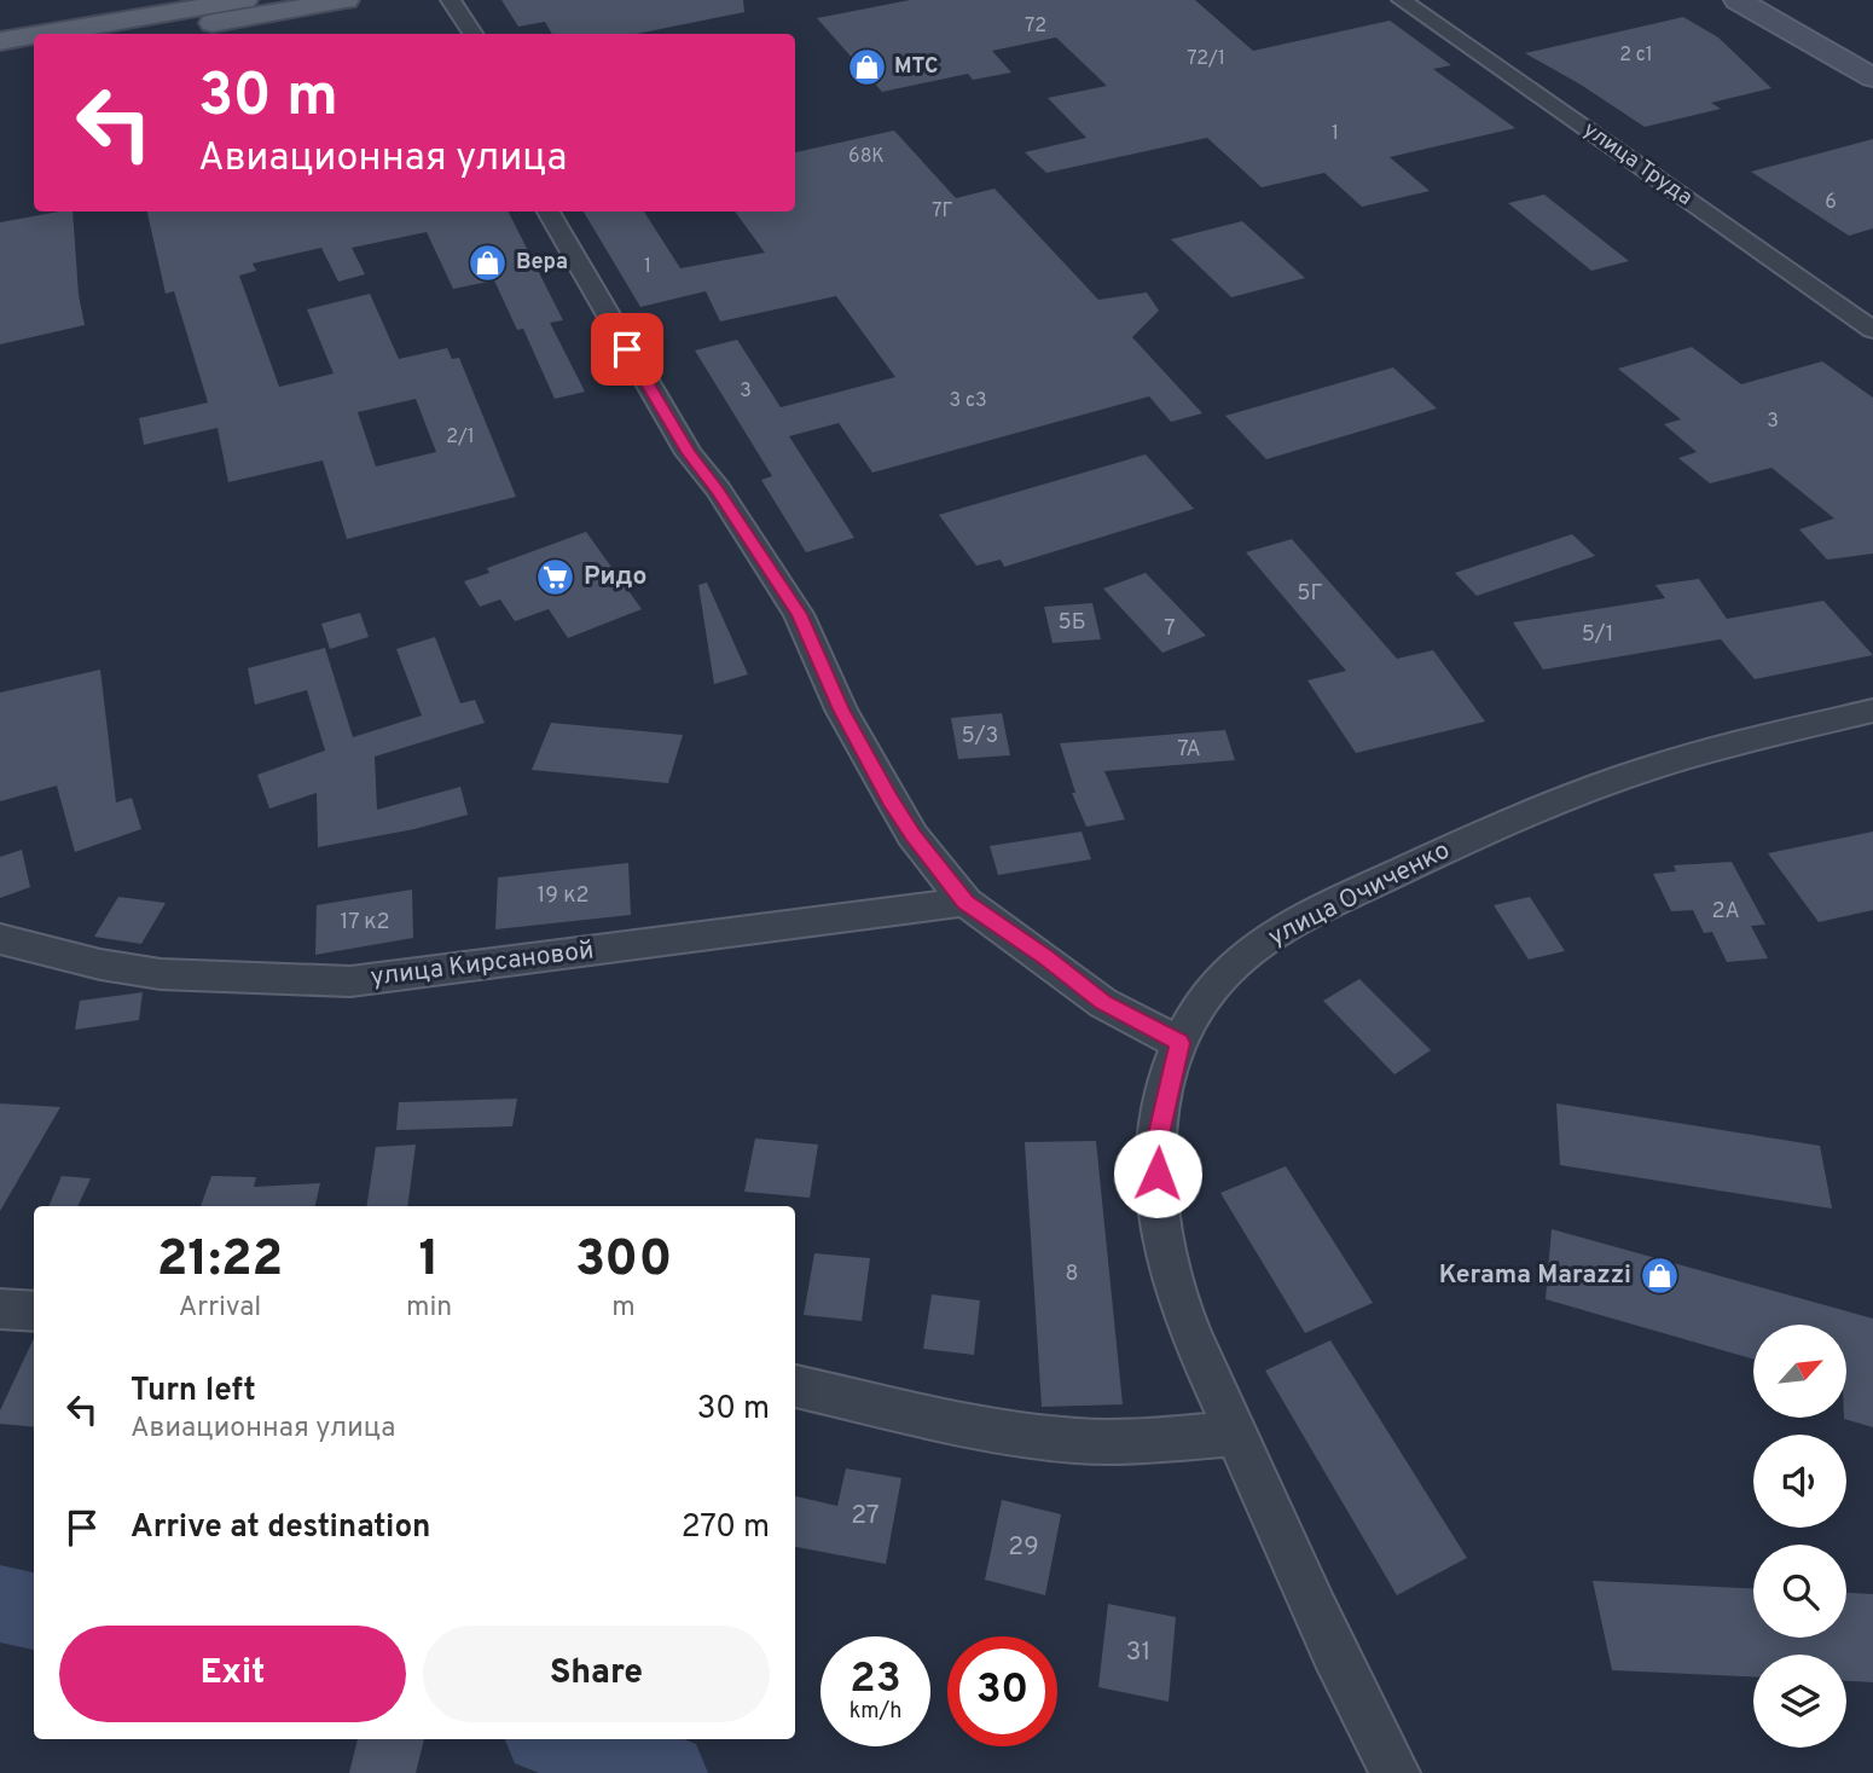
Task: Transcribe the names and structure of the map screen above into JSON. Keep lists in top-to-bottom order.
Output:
{
  "streets": {
    "street": ["улица Труда", "улица Очиченко", "улица Кирсановой"]
  },
  "places": {
    "shop": ["МТС", "Вера", "Kerama Marazzi"],
    "supermarket": ["Ридо"]
  },
  "house_numbers": [
    "72",
    "2 с1",
    "72/1",
    "1",
    "68К",
    "6",
    "7Г",
    "1",
    "3",
    "3 с3",
    "3",
    "2/1",
    "5Г",
    "5Б",
    "7",
    "5/1",
    "5/3",
    "7А",
    "19 к2",
    "2А",
    "17 к2",
    "8",
    "27",
    "29",
    "31"
  ],
  "north": "top right",
  "page": {
    "turn": ["30 m", "Авиационная улица"],
    "eta": [
      "21:22",
      "Arrival",
      "1",
      "min",
      "300",
      "m"
    ],
    "list": [
      {
        "name": "Turn left",
        "note": "Авиационная улица",
        "value": "30 m"
      },
      {
        "name": "Arrive at destination",
        "value": "270 m"
      }
    ],
    "buttons": ["Exit", "Share"],
    "speed": "23 km/h",
    "limit": "30"
  }
}
